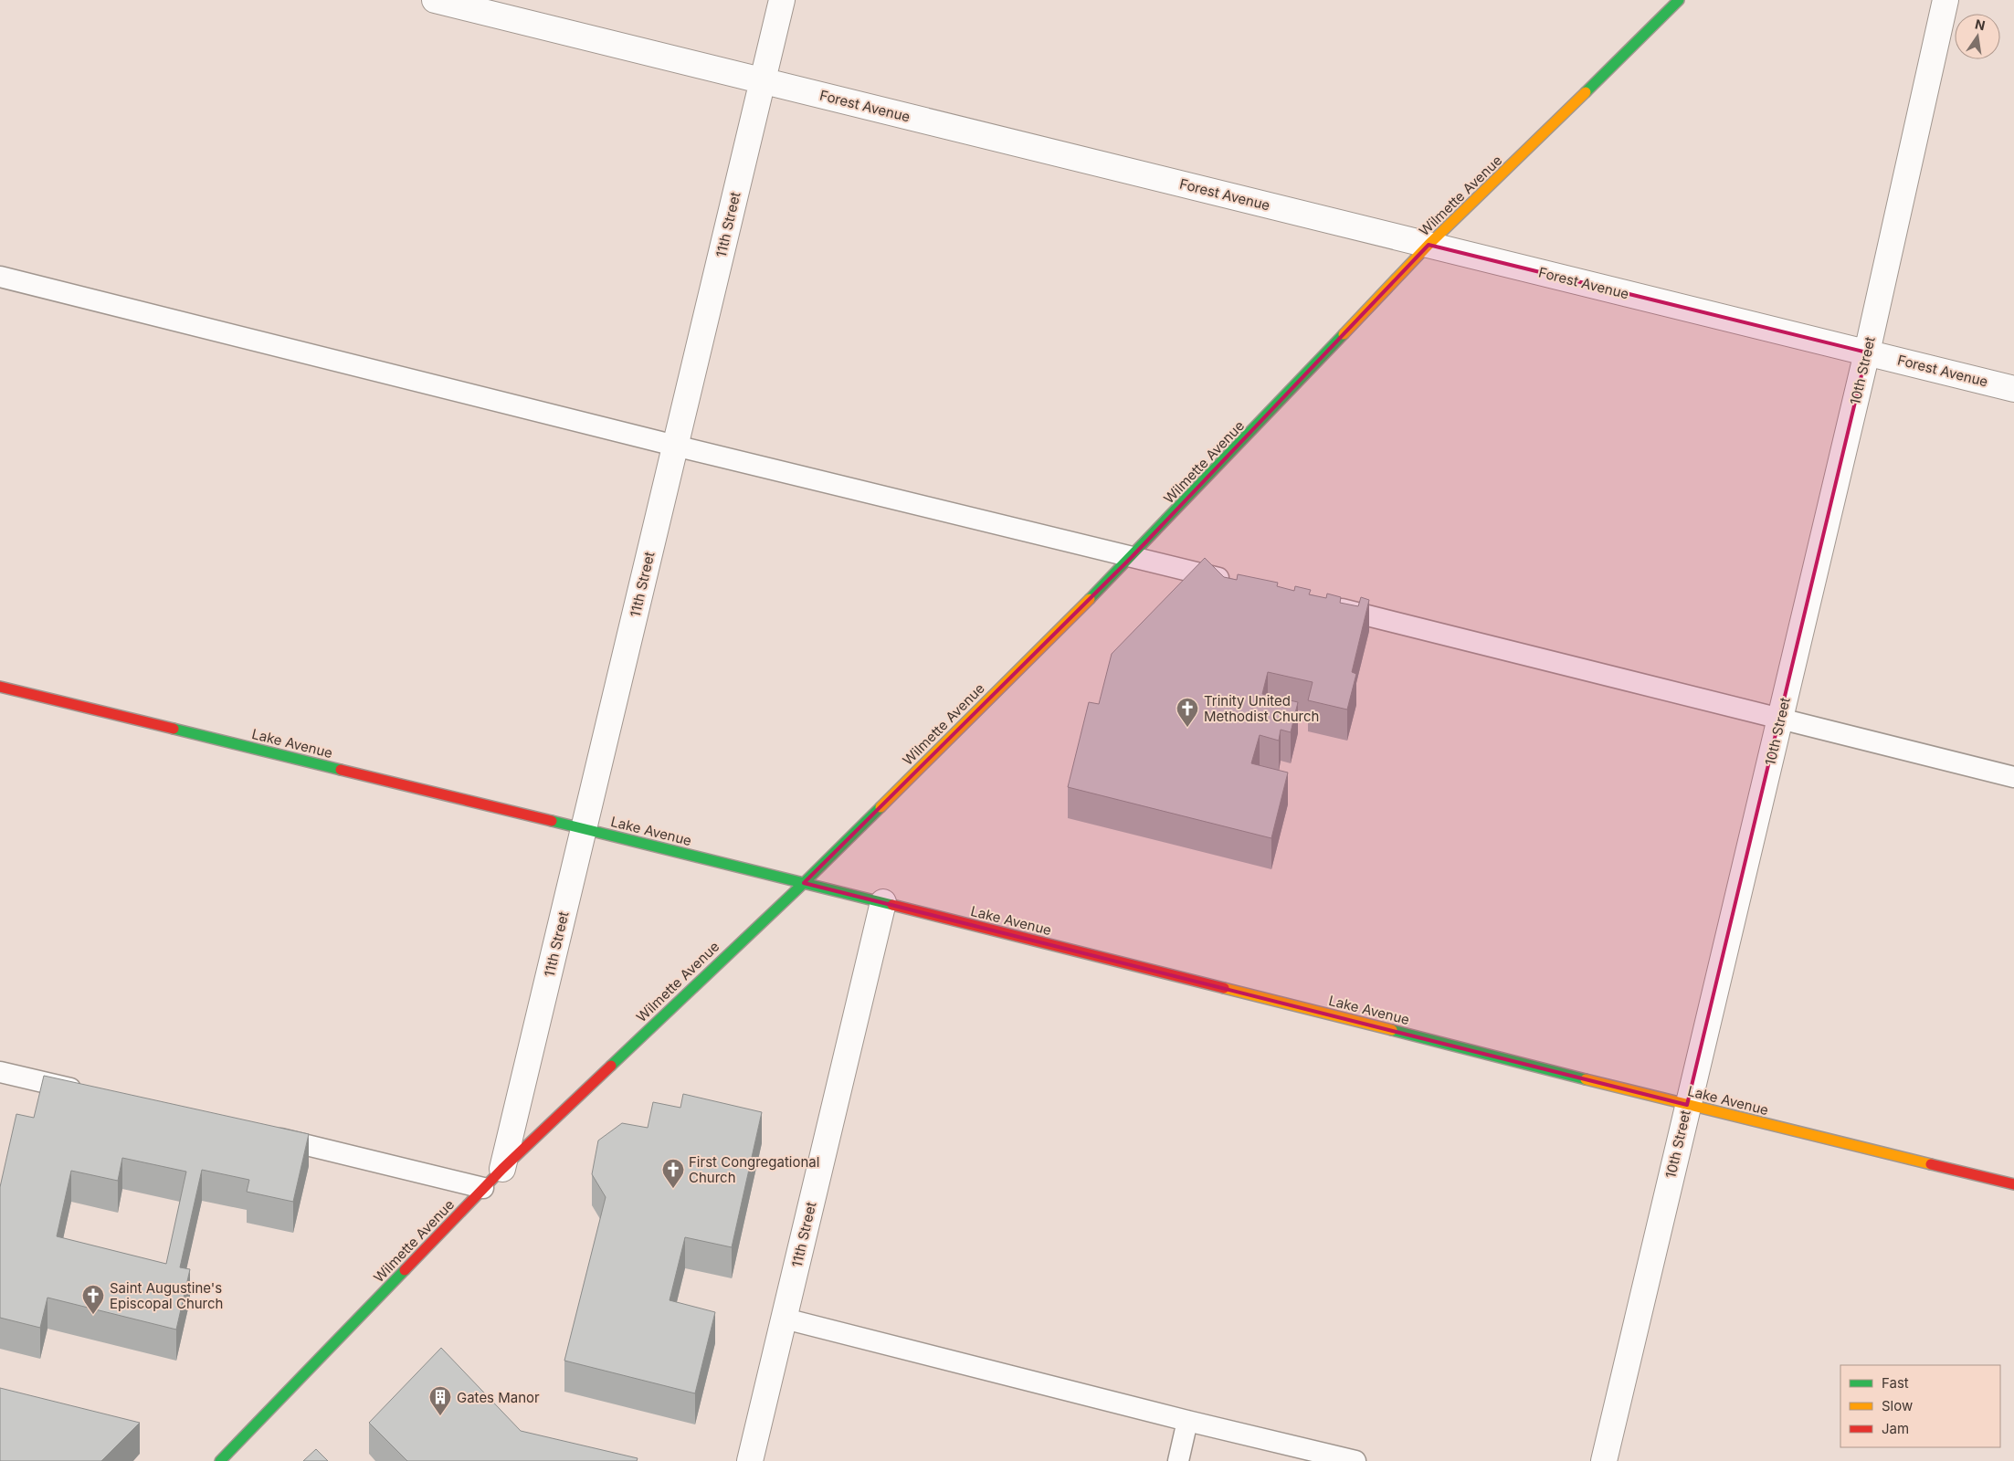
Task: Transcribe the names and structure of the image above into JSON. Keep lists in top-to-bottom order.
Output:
{
  "streets": {
    "street": [
      "Forest Avenue",
      "Wilmette Avenue",
      "11th Street",
      "10th Street",
      "Lake Avenue"
    ]
  },
  "crossings": [
    ["Forest Avenue", "Wilmette Avenue"],
    ["Forest Avenue", "11th Street"],
    ["Forest Avenue", "10th Street"],
    ["Wilmette Avenue", "11th Street"],
    ["Wilmette Avenue", "Lake Avenue"],
    ["11th Street", "Lake Avenue"],
    ["10th Street", "Lake Avenue"]
  ],
  "places": {
    "church": ["Trinity United Methodist Church", "First Congregational Church", "Saint Augustine's Episcopal Church"],
    "building": ["Gates Manor"]
  },
  "legend": ["Fast", "Slow", "Jam"],
  "north": "top"
}
